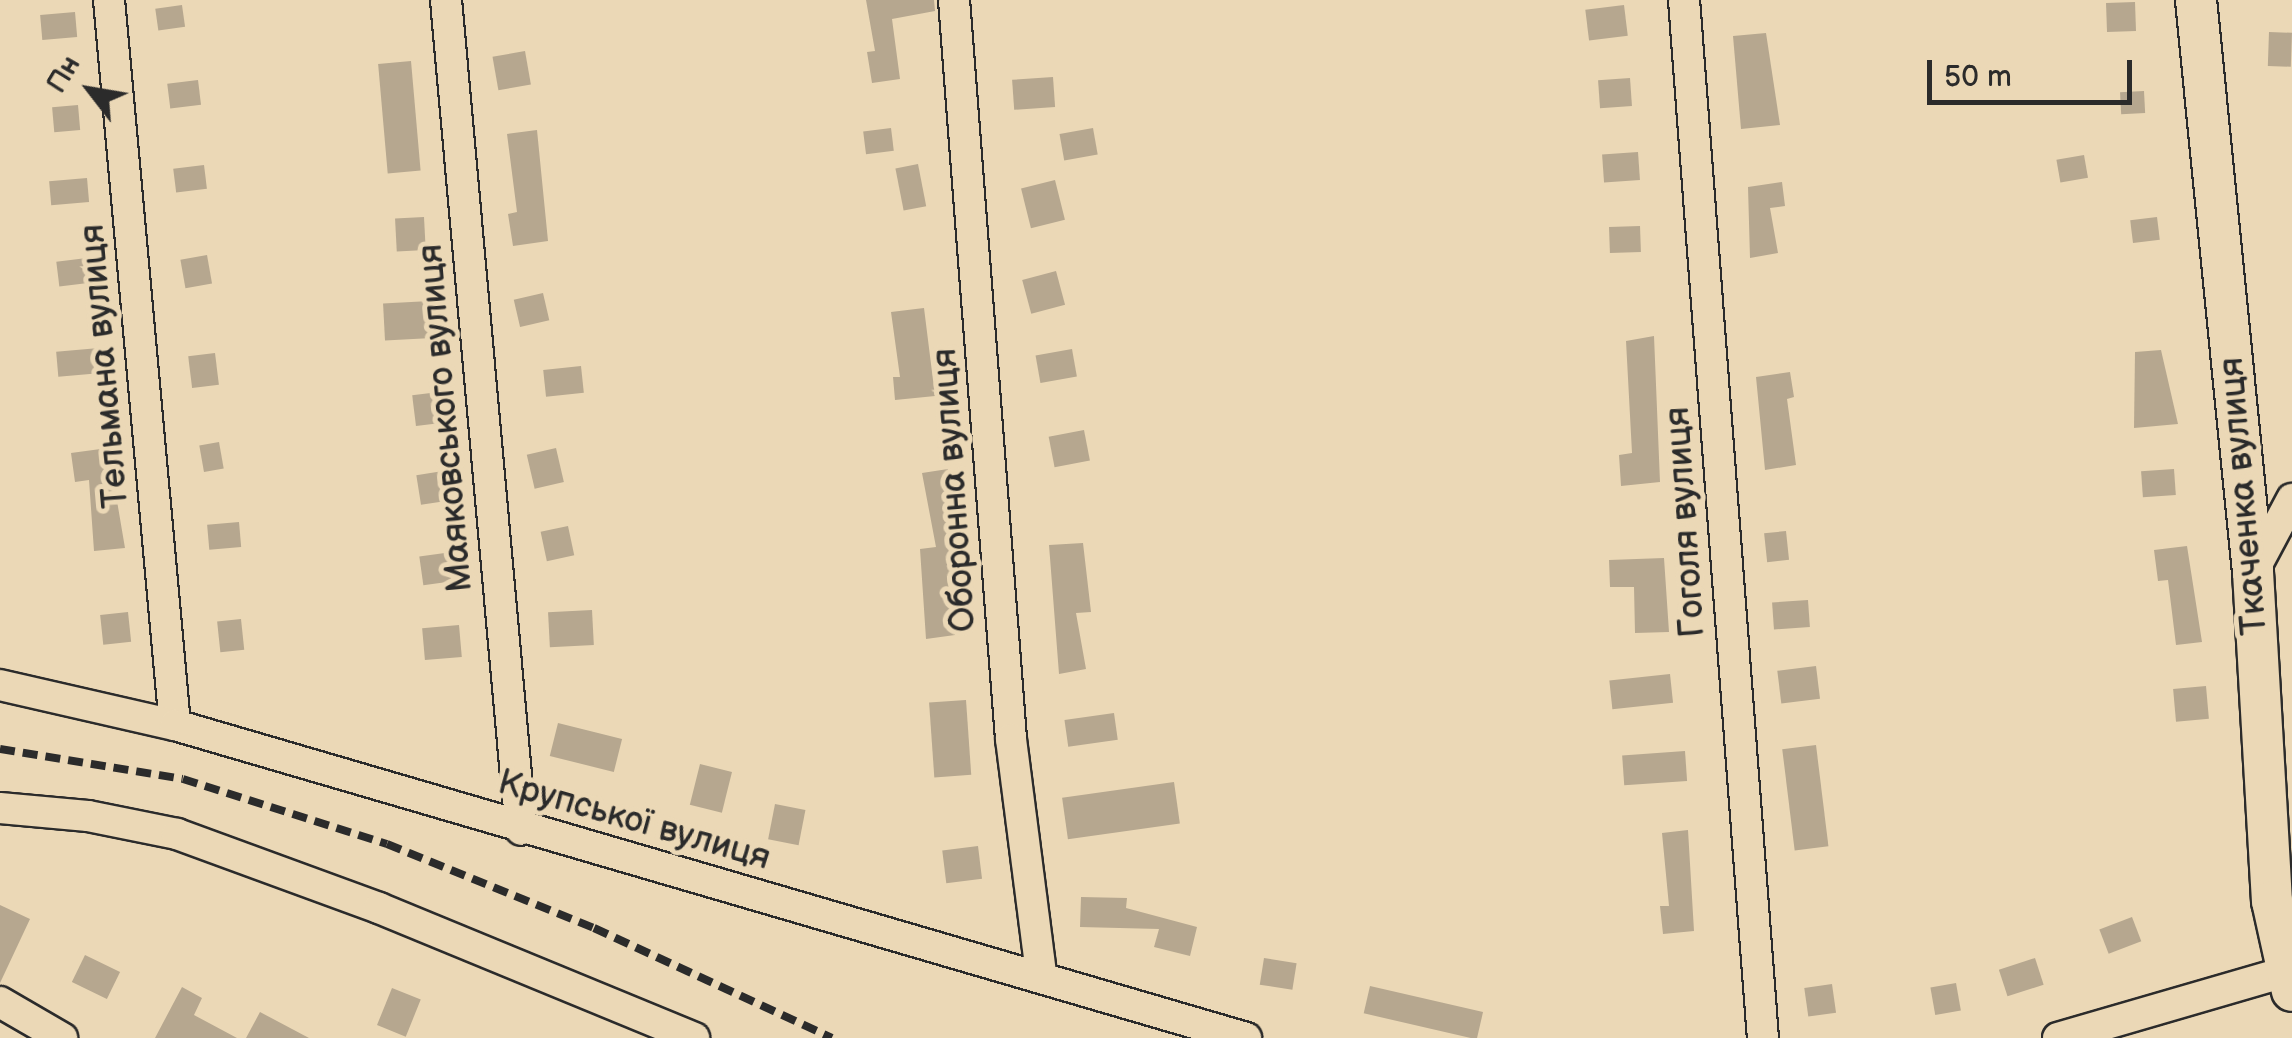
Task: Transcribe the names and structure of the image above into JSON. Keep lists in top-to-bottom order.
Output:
{
  "streets": {
    "main road": ["Ткаченка вулиця"],
    "street": [
      "Тельмана вулиця",
      "Маяковського вулиця",
      "Оборонна вулиця",
      "Гоголя вулиця",
      "Крупської вулиця"
    ]
  },
  "crossings": [
    ["Тельмана вулиця", "Крупської вулиця"],
    ["Маяковського вулиця", "Крупської вулиця"],
    ["Оборонна вулиця", "Крупської вулиця"]
  ],
  "scale_bar": "50 m",
  "north": "top left"
}
